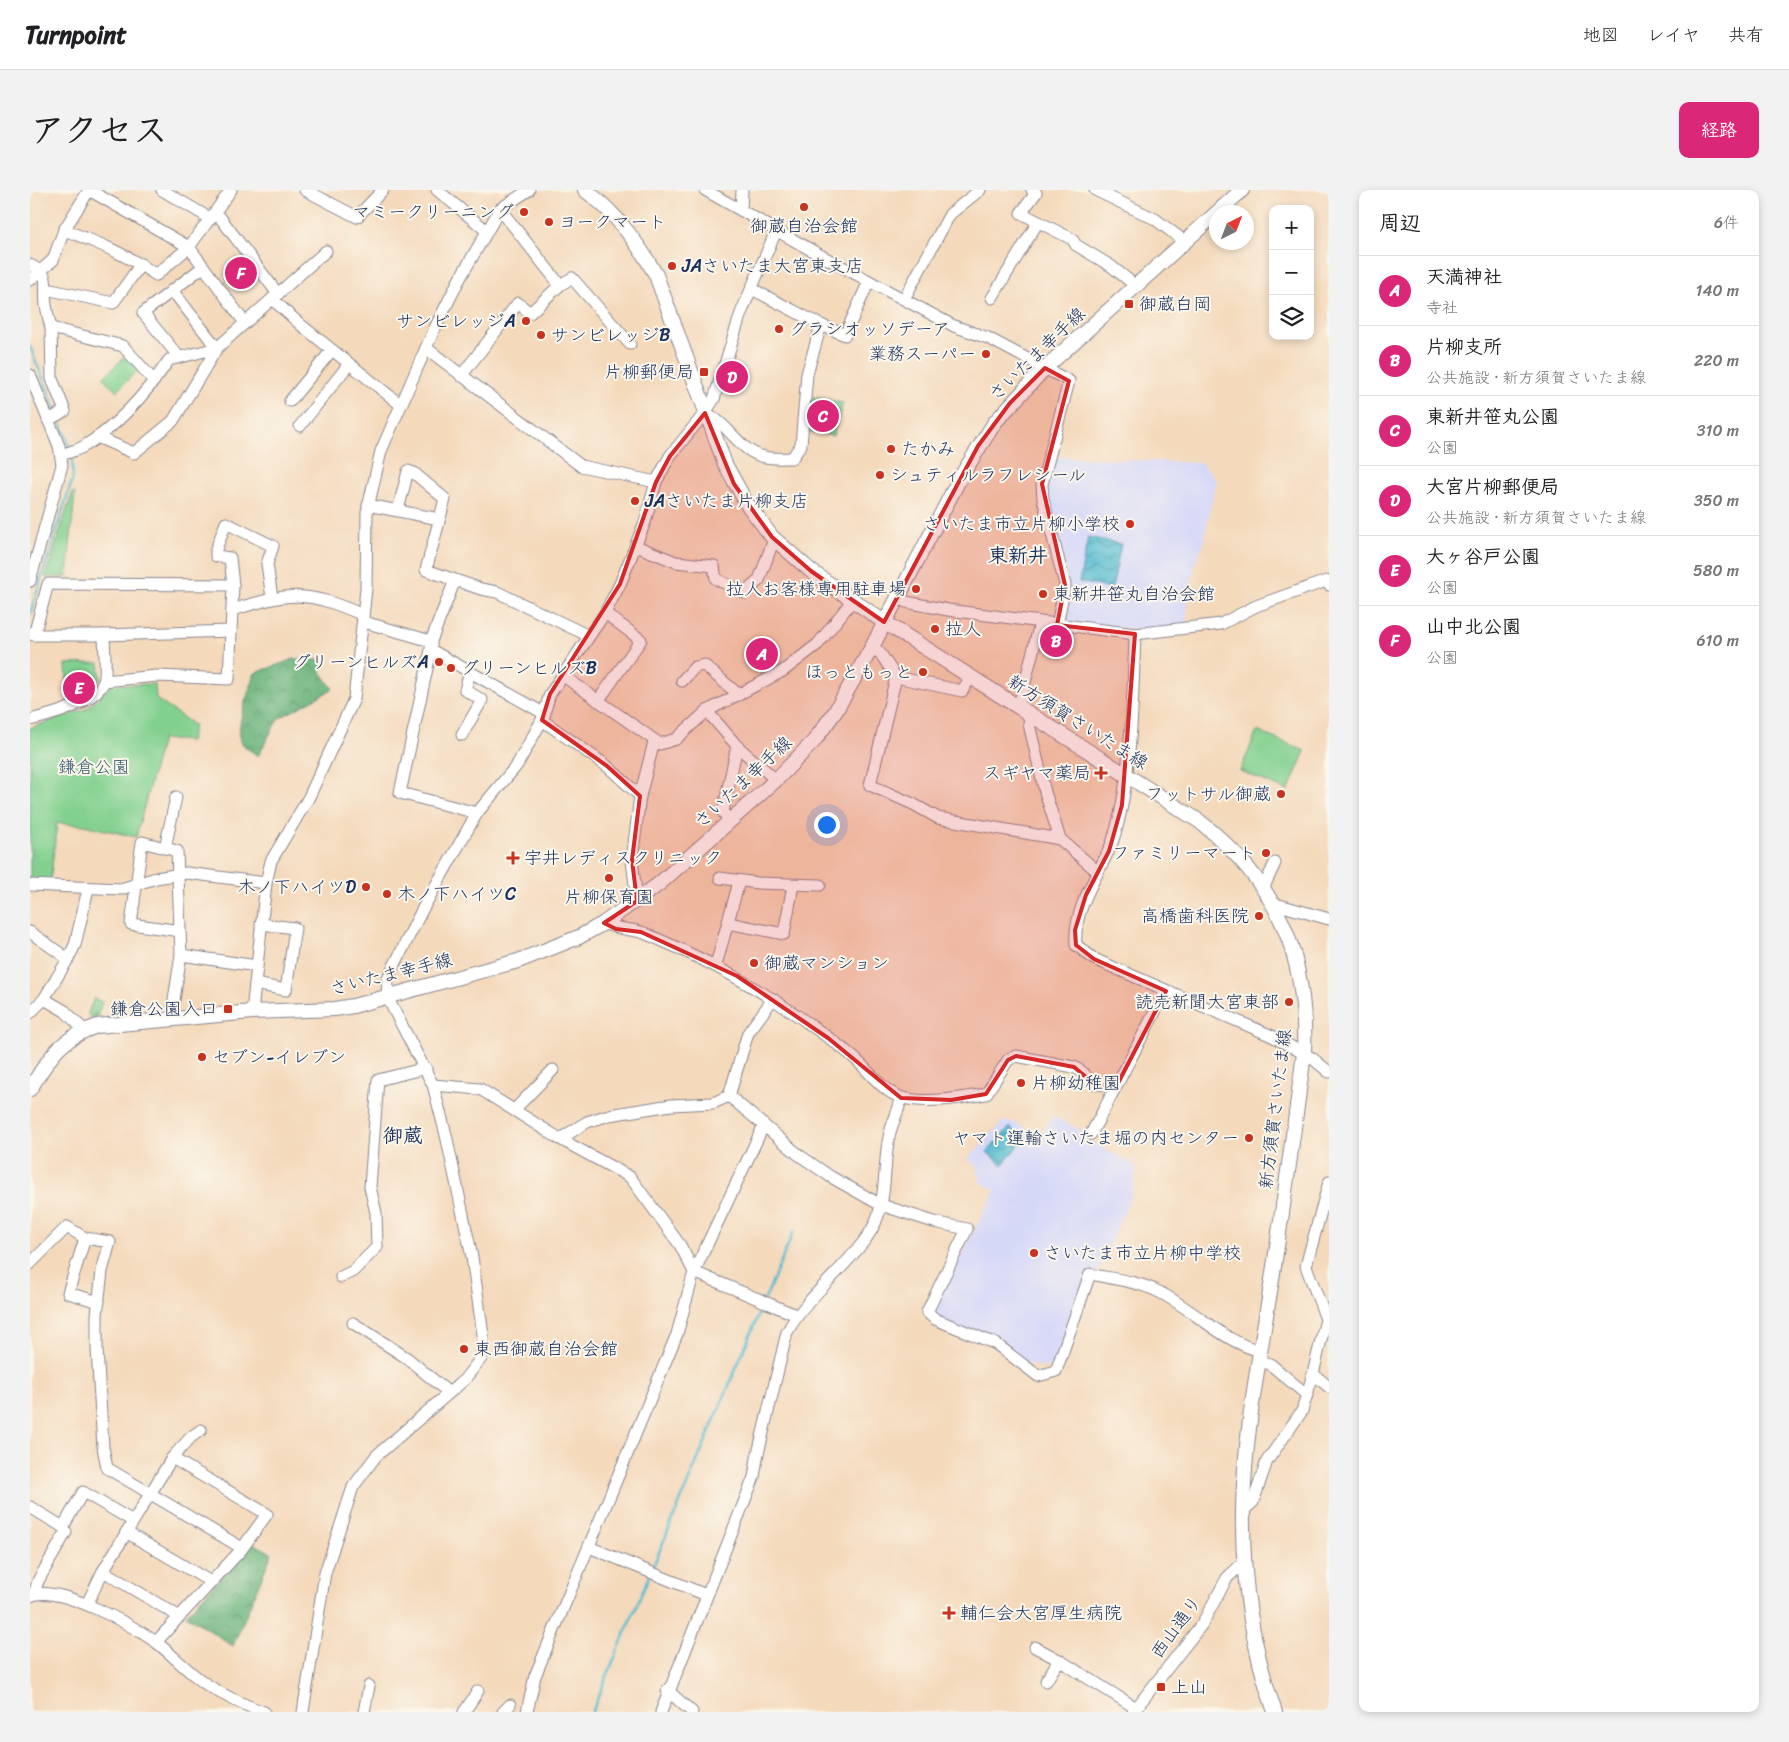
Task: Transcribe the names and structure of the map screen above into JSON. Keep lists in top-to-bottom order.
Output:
{
  "streets": {
    "main road": ["さいたま幸手線", "新方須賀さいたま線"],
    "street": ["西山通り"]
  },
  "crossings": [
    ["さいたま幸手線", "新方須賀さいたま線"],
    ["新方須賀さいたま線", "西山通り"]
  ],
  "districts": ["東新井", "御蔵"],
  "parks": ["鎌倉公園"],
  "places": {
    "other": [
      "御蔵自治会館",
      "マミークリーニング",
      "ヨークマート",
      "JAさいたま大宮東支店",
      "サンビレッジA",
      "グラシオッソデーア",
      "サンビレッジB",
      "業務スーパー",
      "たかみ",
      "シュティルラフレシール",
      "JAさいたま片柳支店",
      "さいたま市立片柳小学校",
      "拉人お客様専用駐車場",
      "東新井笹丸自治会館",
      "拉人",
      "グリーンヒルズA",
      "グリーンヒルズB",
      "ほっともっと",
      "フットサル御蔵",
      "ファミリーマート",
      "片柳保育園",
      "木ノ下ハイツD",
      "木ノ下ハイツC",
      "高橋歯科医院",
      "御蔵マンション",
      "読売新聞大宮東部",
      "セブン-イレブン",
      "片柳幼稚園",
      "ヤマト運輸さいたま堀の内センター",
      "さいたま市立片柳中学校",
      "東西御蔵自治会館"
    ],
    "transit": [
      "御蔵白岡",
      "片柳郵便局",
      "鎌倉公園入口",
      "上山"
    ],
    "health": ["スギヤマ薬局", "宇井レディスクリニック", "輔仁会大宮厚生病院"]
  },
  "north": "top right",
  "page": {
    "header": "Turnpoint",
    "nav": ["地図", "レイヤ", "共有"],
    "title": "アクセス",
    "buttons": "経路",
    "heading": ["周辺", "6件"],
    "map_buttons": ["+", "−"],
    "pins": [
      "F",
      "D",
      "C",
      "B",
      "A",
      "E"
    ],
    "list": [
      {
        "mark": "A",
        "name": "天満神社",
        "note": "寺社",
        "value": "140 m"
      },
      {
        "mark": "B",
        "name": "片柳支所",
        "note": "公共施設 · 新方須賀さいたま線",
        "value": "220 m"
      },
      {
        "mark": "C",
        "name": "東新井笹丸公園",
        "note": "公園",
        "value": "310 m"
      },
      {
        "mark": "D",
        "name": "大宮片柳郵便局",
        "note": "公共施設 · 新方須賀さいたま線",
        "value": "350 m"
      },
      {
        "mark": "E",
        "name": "大ヶ谷戸公園",
        "note": "公園",
        "value": "580 m"
      },
      {
        "mark": "F",
        "name": "山中北公園",
        "note": "公園",
        "value": "610 m"
      }
    ]
  }
}
